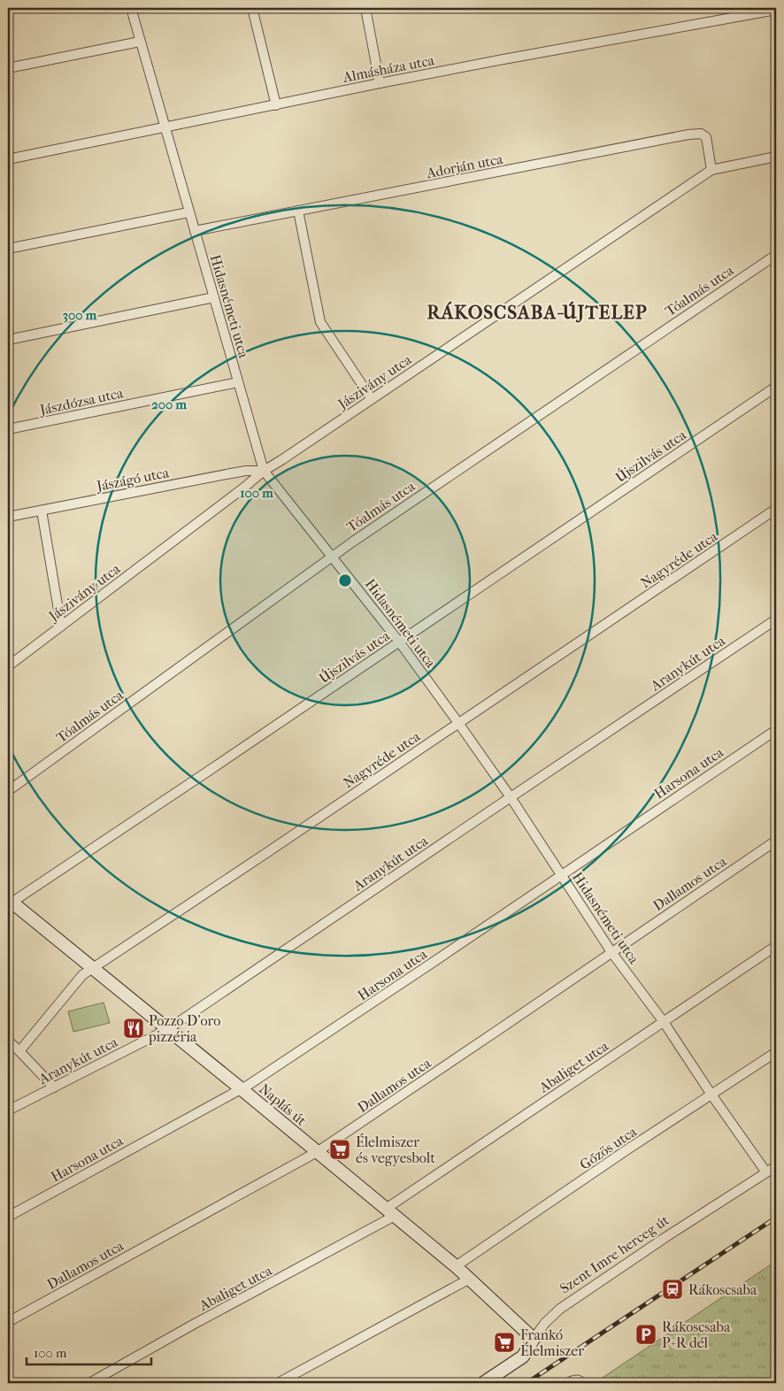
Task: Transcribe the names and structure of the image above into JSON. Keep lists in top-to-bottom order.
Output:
{
  "streets": {
    "street": [
      "Almásháza utca",
      "Adorján utca",
      "Tóalmás utca",
      "Hidasnémeti utca",
      "Jászivány utca",
      "Jászdózsa utca",
      "Újszilvás utca",
      "Jászágó utca",
      "Nagyréde utca",
      "Aranykút utca",
      "Harsona utca",
      "Dallamos utca",
      "Abaliget utca",
      "Naplás út",
      "Gőzös utca",
      "Szent Imre herceg út"
    ]
  },
  "crossings": [
    ["Almásháza utca", "Hidasnémeti utca"],
    ["Adorján utca", "Hidasnémeti utca"],
    ["Adorján utca", "Jászivány utca"],
    ["Tóalmás utca", "Hidasnémeti utca"],
    ["Hidasnémeti utca", "Jászivány utca"],
    ["Hidasnémeti utca", "Jászdózsa utca"],
    ["Hidasnémeti utca", "Újszilvás utca"],
    ["Hidasnémeti utca", "Jászágó utca"],
    ["Hidasnémeti utca", "Nagyréde utca"],
    ["Hidasnémeti utca", "Aranykút utca"],
    ["Hidasnémeti utca", "Harsona utca"],
    ["Hidasnémeti utca", "Dallamos utca"],
    ["Hidasnémeti utca", "Abaliget utca"],
    ["Hidasnémeti utca", "Gőzös utca"],
    ["Hidasnémeti utca", "Szent Imre herceg út"],
    ["Jászivány utca", "Jászágó utca"],
    ["Újszilvás utca", "Naplás út"],
    ["Nagyréde utca", "Naplás út"],
    ["Aranykút utca", "Naplás út"],
    ["Harsona utca", "Naplás út"],
    ["Dallamos utca", "Naplás út"],
    ["Abaliget utca", "Naplás út"],
    ["Naplás út", "Gőzös utca"],
    ["Naplás út", "Szent Imre herceg út"]
  ],
  "districts": ["RÁKOSCSABA-ÚJTELEP"],
  "places": {
    "restaurant": ["Pozzo D'oro pizzéria"],
    "supermarket": ["Élelmiszer és vegyesbolt", "Frankó Élelmiszer"],
    "station": ["Rákoscsaba"],
    "parking": ["Rákoscsaba P+R dél"]
  },
  "scale_bar": "100 m",
  "rings": ["300 m", "200 m", "100 m"]
}
